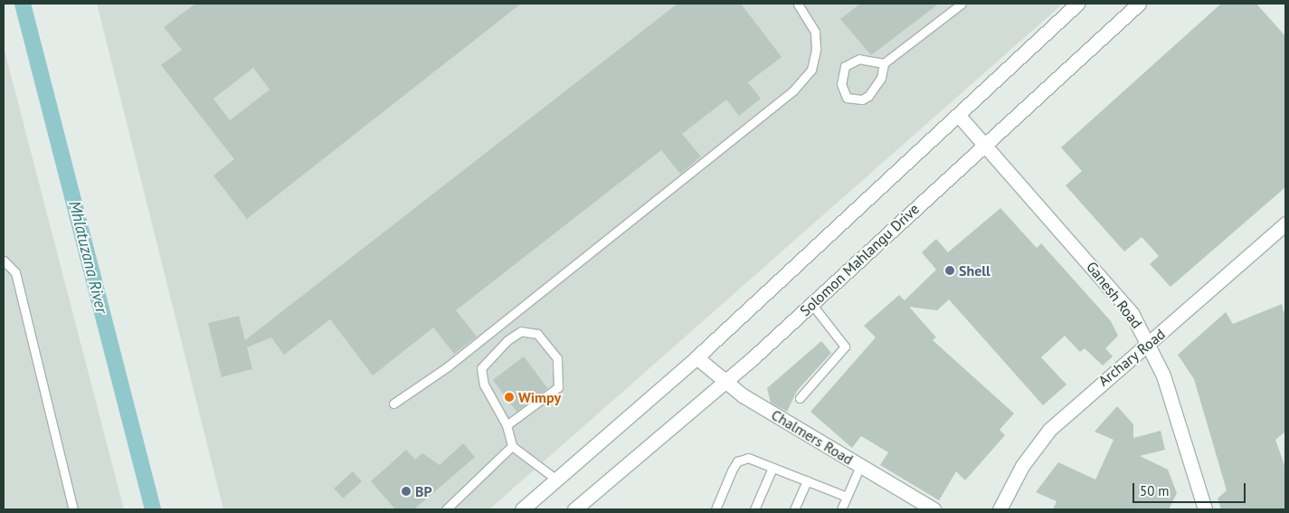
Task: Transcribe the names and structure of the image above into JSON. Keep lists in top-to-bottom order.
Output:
{
  "streets": {
    "main road": [
      "Solomon Mahlangu Drive",
      "Ganesh Road",
      "Archary Road",
      "Chalmers Road"
    ]
  },
  "crossings": [
    ["Solomon Mahlangu Drive", "Ganesh Road"],
    ["Solomon Mahlangu Drive", "Chalmers Road"],
    ["Ganesh Road", "Archary Road"]
  ],
  "water": ["Mhlatuzana River"],
  "places": ["Shell", "Wimpy", "BP"],
  "scale_bar": "50 m"
}
